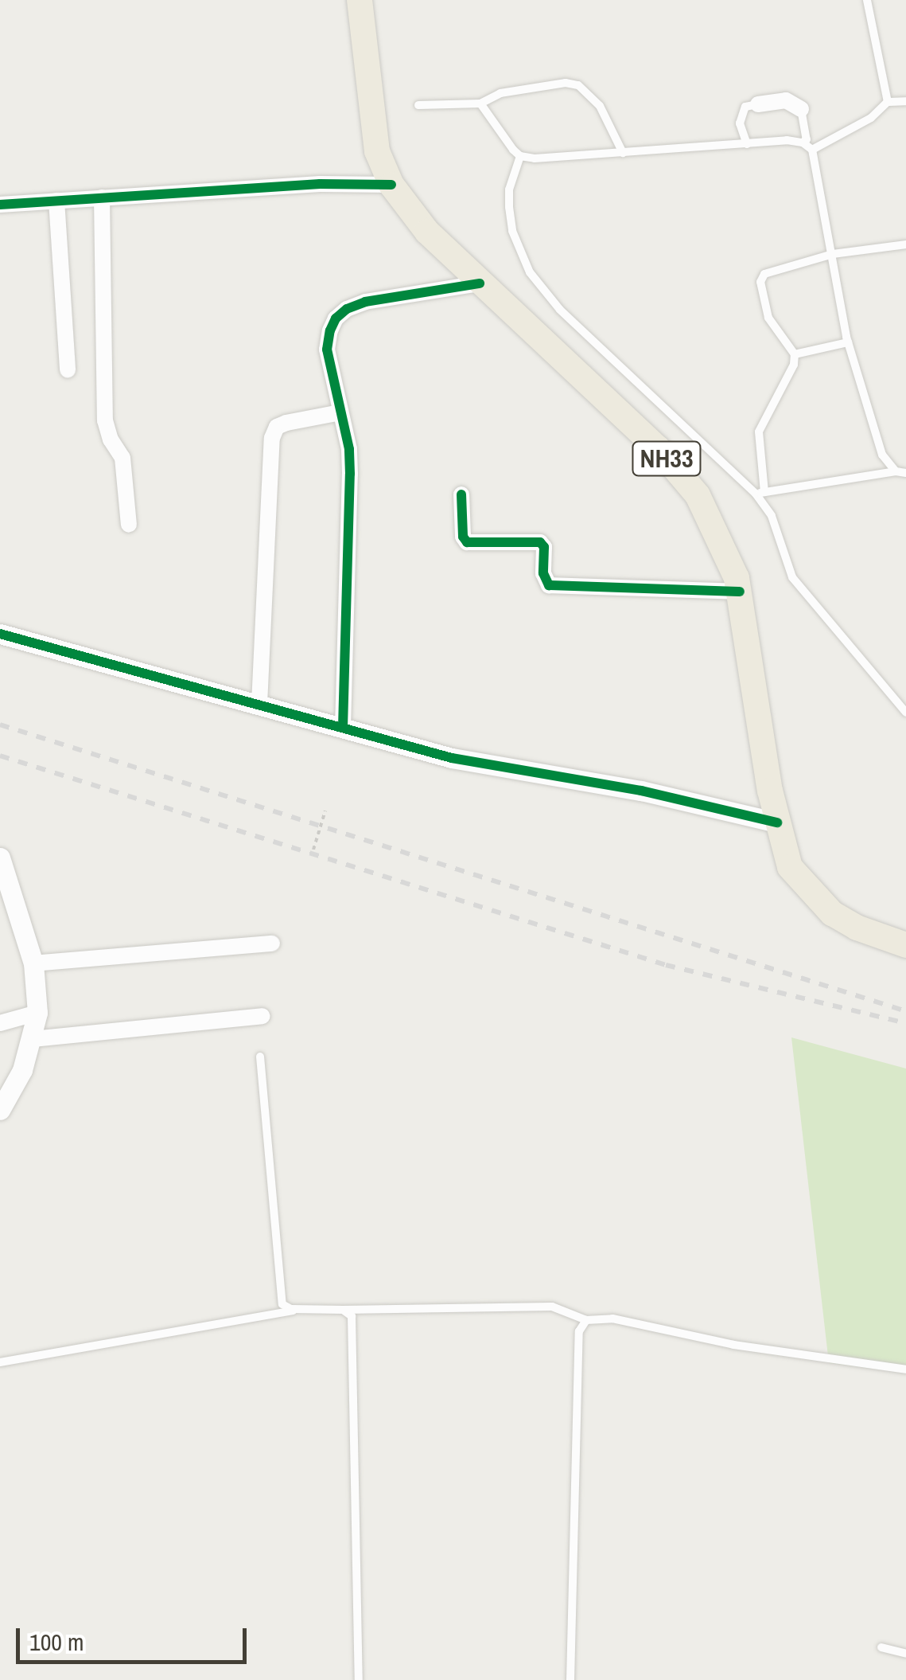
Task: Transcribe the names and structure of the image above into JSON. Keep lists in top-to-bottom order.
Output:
{
  "streets": {
    "highway": ["NH33"]
  },
  "scale_bar": "100 m"
}
